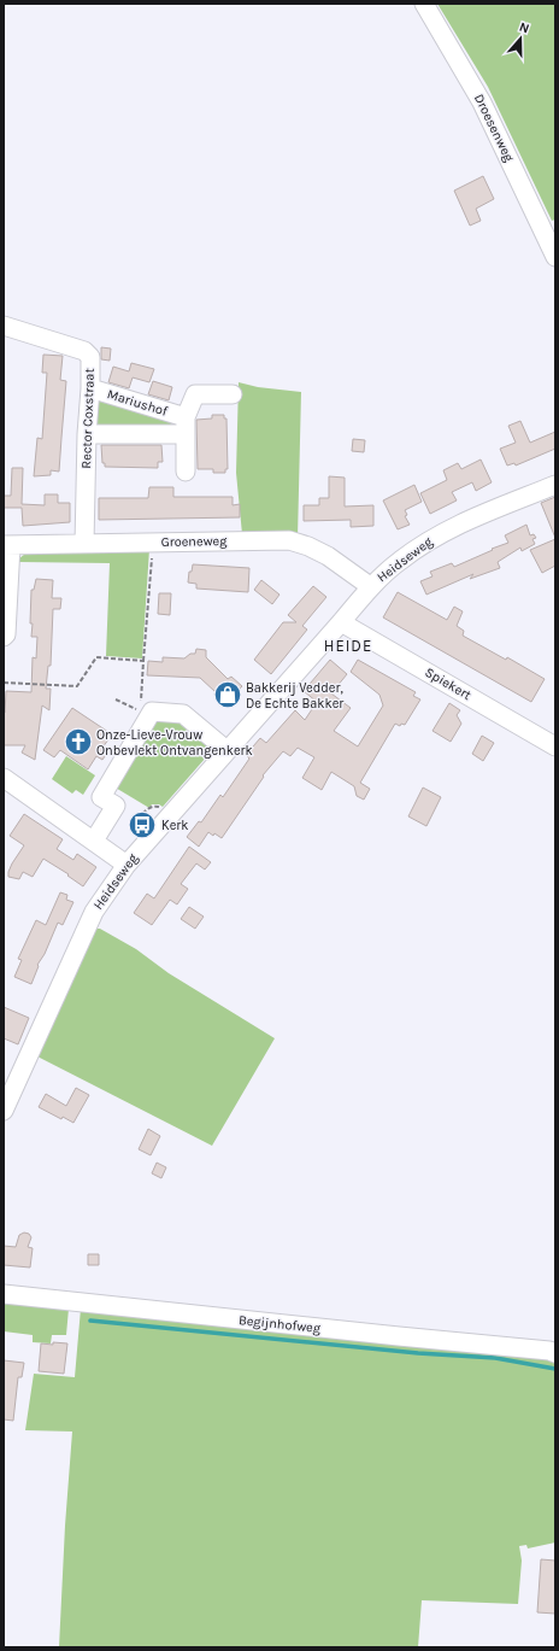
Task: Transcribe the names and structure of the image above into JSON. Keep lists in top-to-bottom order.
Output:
{
  "streets": {
    "street": [
      "Droesenweg",
      "Mariushof",
      "Rector Coxstraat",
      "Groeneweg",
      "Heidseweg",
      "Spiekert",
      "Begijnhofweg"
    ]
  },
  "crossings": [
    ["Mariushof", "Rector Coxstraat"],
    ["Rector Coxstraat", "Groeneweg"],
    ["Groeneweg", "Heidseweg"],
    ["Heidseweg", "Spiekert"]
  ],
  "districts": ["HEIDE"],
  "places": {
    "shop": ["Bakkerij Vedder, De Echte Bakker"],
    "church": ["Onze-Lieve-Vrouw Onbevlekt Ontvangenkerk"],
    "bus stop": ["Kerk"]
  },
  "north": "top"
}
